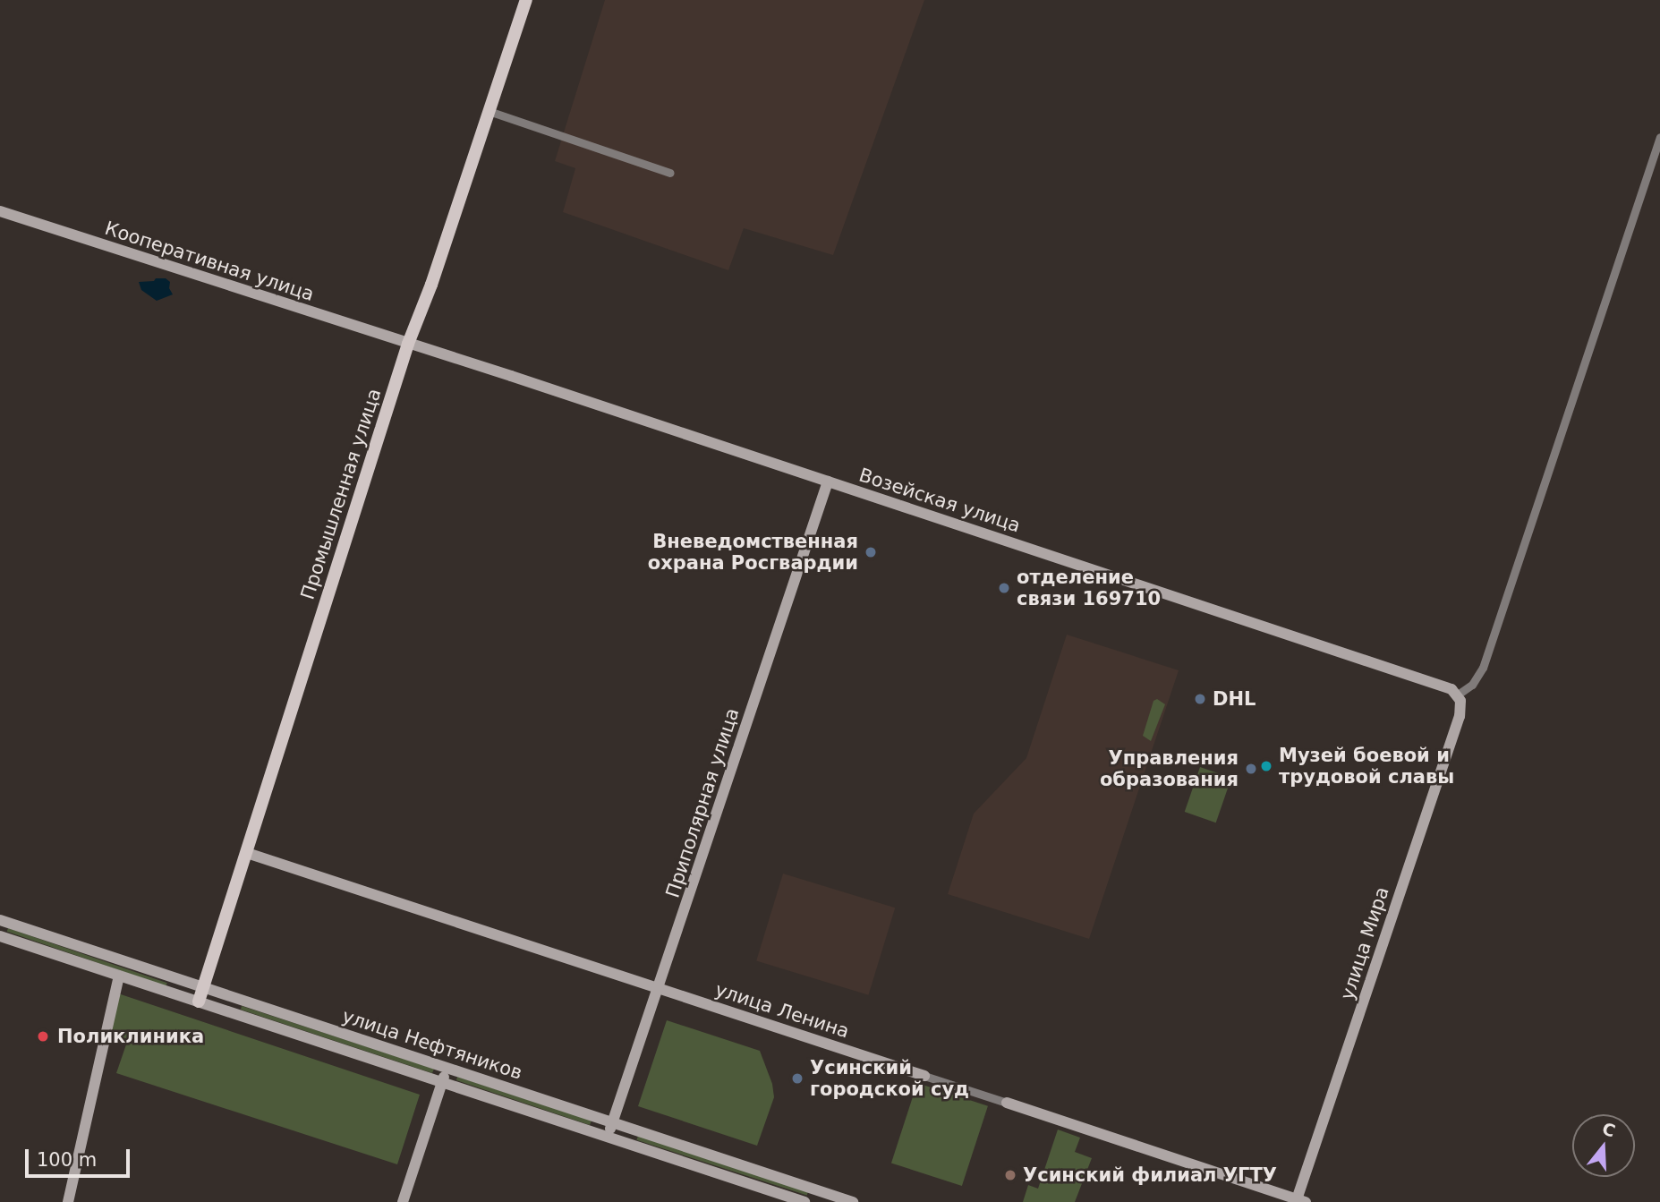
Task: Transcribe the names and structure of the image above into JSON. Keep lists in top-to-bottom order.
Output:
{
  "streets": {
    "main road": [
      "Кооперативная улица",
      "Промышленная улица",
      "Возейская улица",
      "Приполярная улица",
      "улица Мира",
      "улица Ленина",
      "улица Нефтяников"
    ]
  },
  "crossings": [
    ["Кооперативная улица", "Промышленная улица"],
    ["Кооперативная улица", "Возейская улица"],
    ["Промышленная улица", "Возейская улица"],
    ["Промышленная улица", "улица Ленина"],
    ["Промышленная улица", "улица Нефтяников"],
    ["Возейская улица", "Приполярная улица"],
    ["Возейская улица", "улица Мира"],
    ["Приполярная улица", "улица Ленина"],
    ["Приполярная улица", "улица Нефтяников"],
    ["улица Мира", "улица Ленина"]
  ],
  "places": [
    "Вневедомственная охрана Росгвардии",
    "отделение связи 169710",
    "DHL",
    "Музей боевой и трудовой славы",
    "Управления образования",
    "Поликлиника",
    "Усинский городской суд",
    "Усинский филиал УГТУ"
  ],
  "scale_bar": "100 m",
  "north": "top"
}
